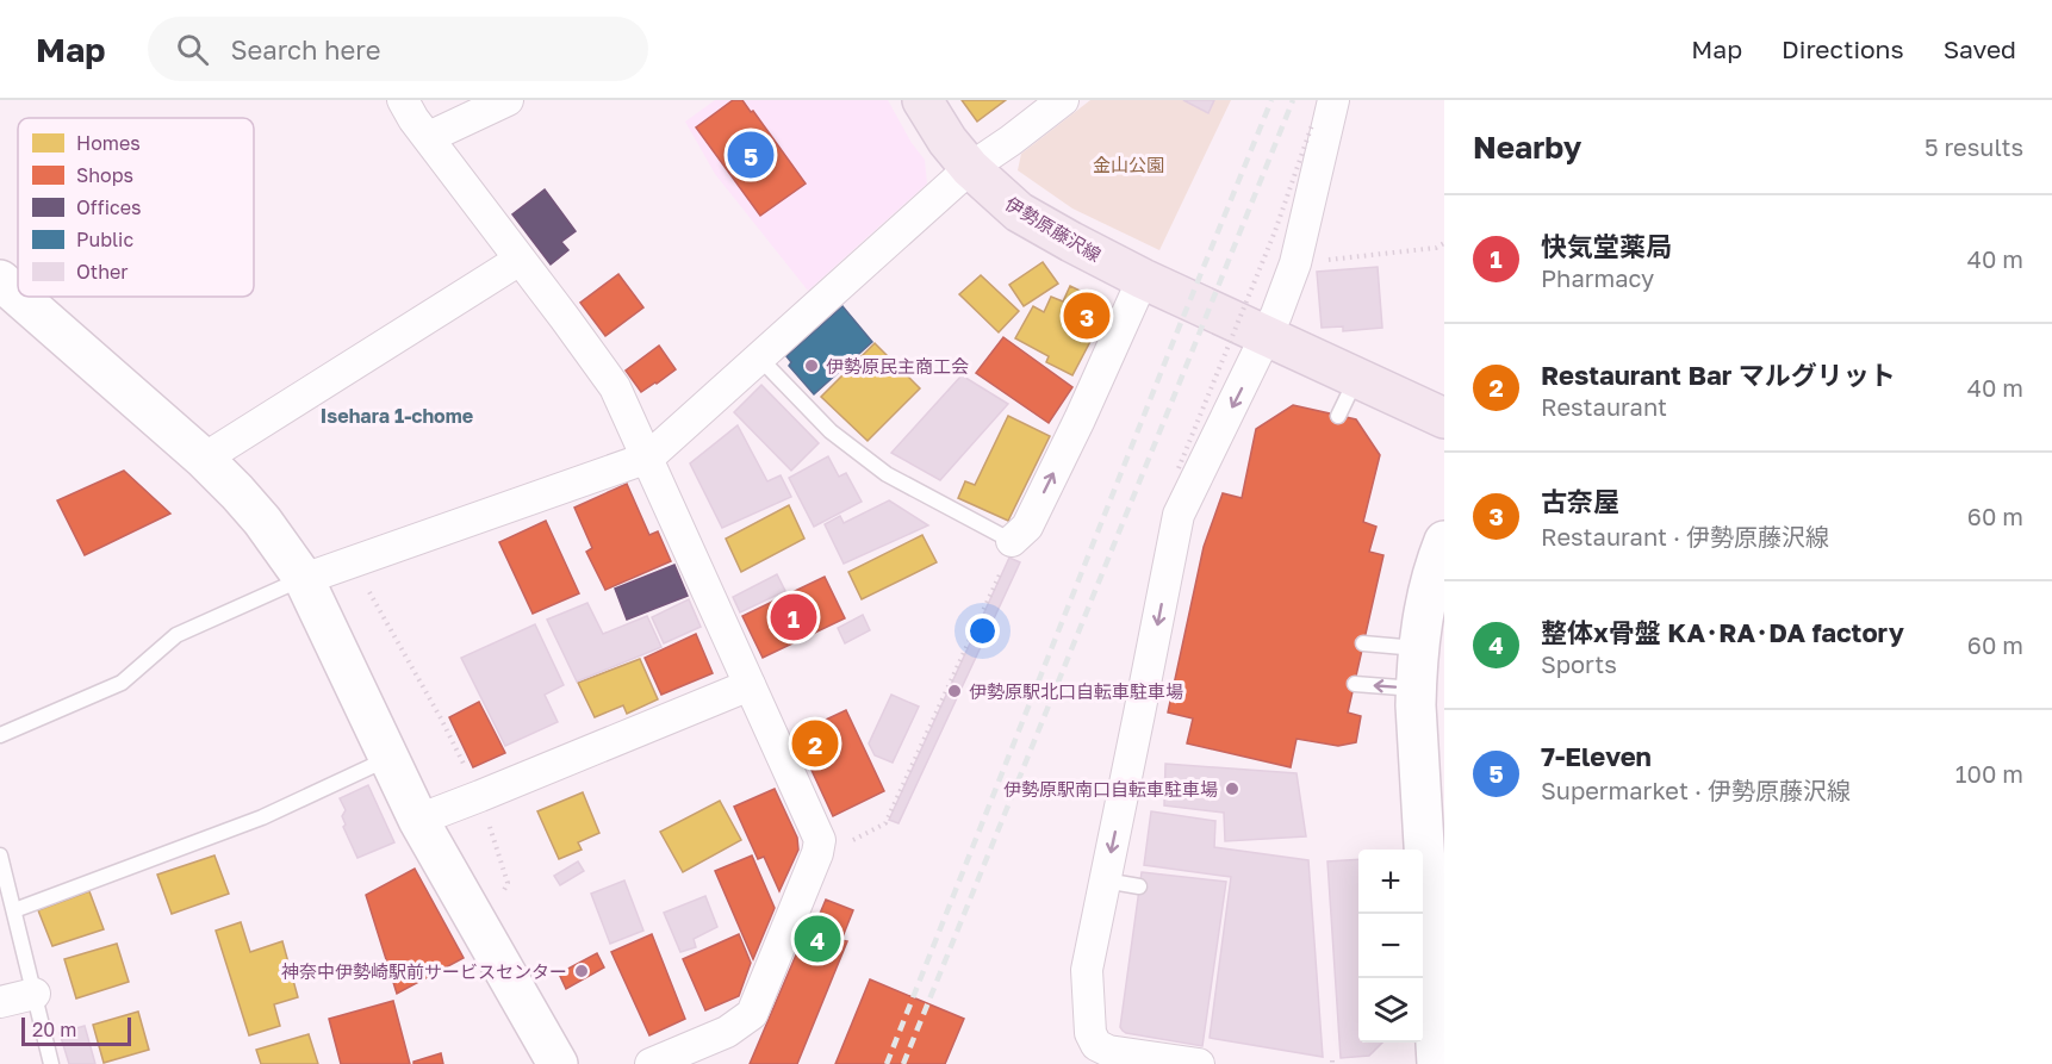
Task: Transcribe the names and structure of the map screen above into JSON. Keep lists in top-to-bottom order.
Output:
{
  "streets": {
    "main road": ["伊勢原藤沢線"]
  },
  "districts": ["Isehara 1-chome"],
  "parks": ["金山公園"],
  "places": [
    "伊勢原民主商工会",
    "伊勢原駅北口自転車駐車場",
    "伊勢原駅南口自転車駐車場",
    "神奈中伊勢崎駅前サービスセンター"
  ],
  "legend": [
    "Homes",
    "Shops",
    "Offices",
    "Public",
    "Other"
  ],
  "scale_bar": "20 m",
  "page": {
    "header": "Map",
    "search": "Search here",
    "nav": ["Map", "Directions", "Saved"],
    "heading": ["Nearby", "5 results"],
    "pins": [
      "5",
      "3",
      "1",
      "2",
      "4"
    ],
    "list": [
      {
        "mark": "1",
        "name": "快気堂薬局",
        "note": "Pharmacy",
        "value": "40 m"
      },
      {
        "mark": "2",
        "name": "Restaurant Bar マルグリット",
        "note": "Restaurant",
        "value": "40 m"
      },
      {
        "mark": "3",
        "name": "古奈屋",
        "note": "Restaurant · 伊勢原藤沢線",
        "value": "60 m"
      },
      {
        "mark": "4",
        "name": "整体x骨盤 KA･RA･DA factory",
        "note": "Sports",
        "value": "60 m"
      },
      {
        "mark": "5",
        "name": "7-Eleven",
        "note": "Supermarket · 伊勢原藤沢線",
        "value": "100 m"
      }
    ],
    "map_buttons": ["+", "−"],
    "scale": "20 m"
  }
}
